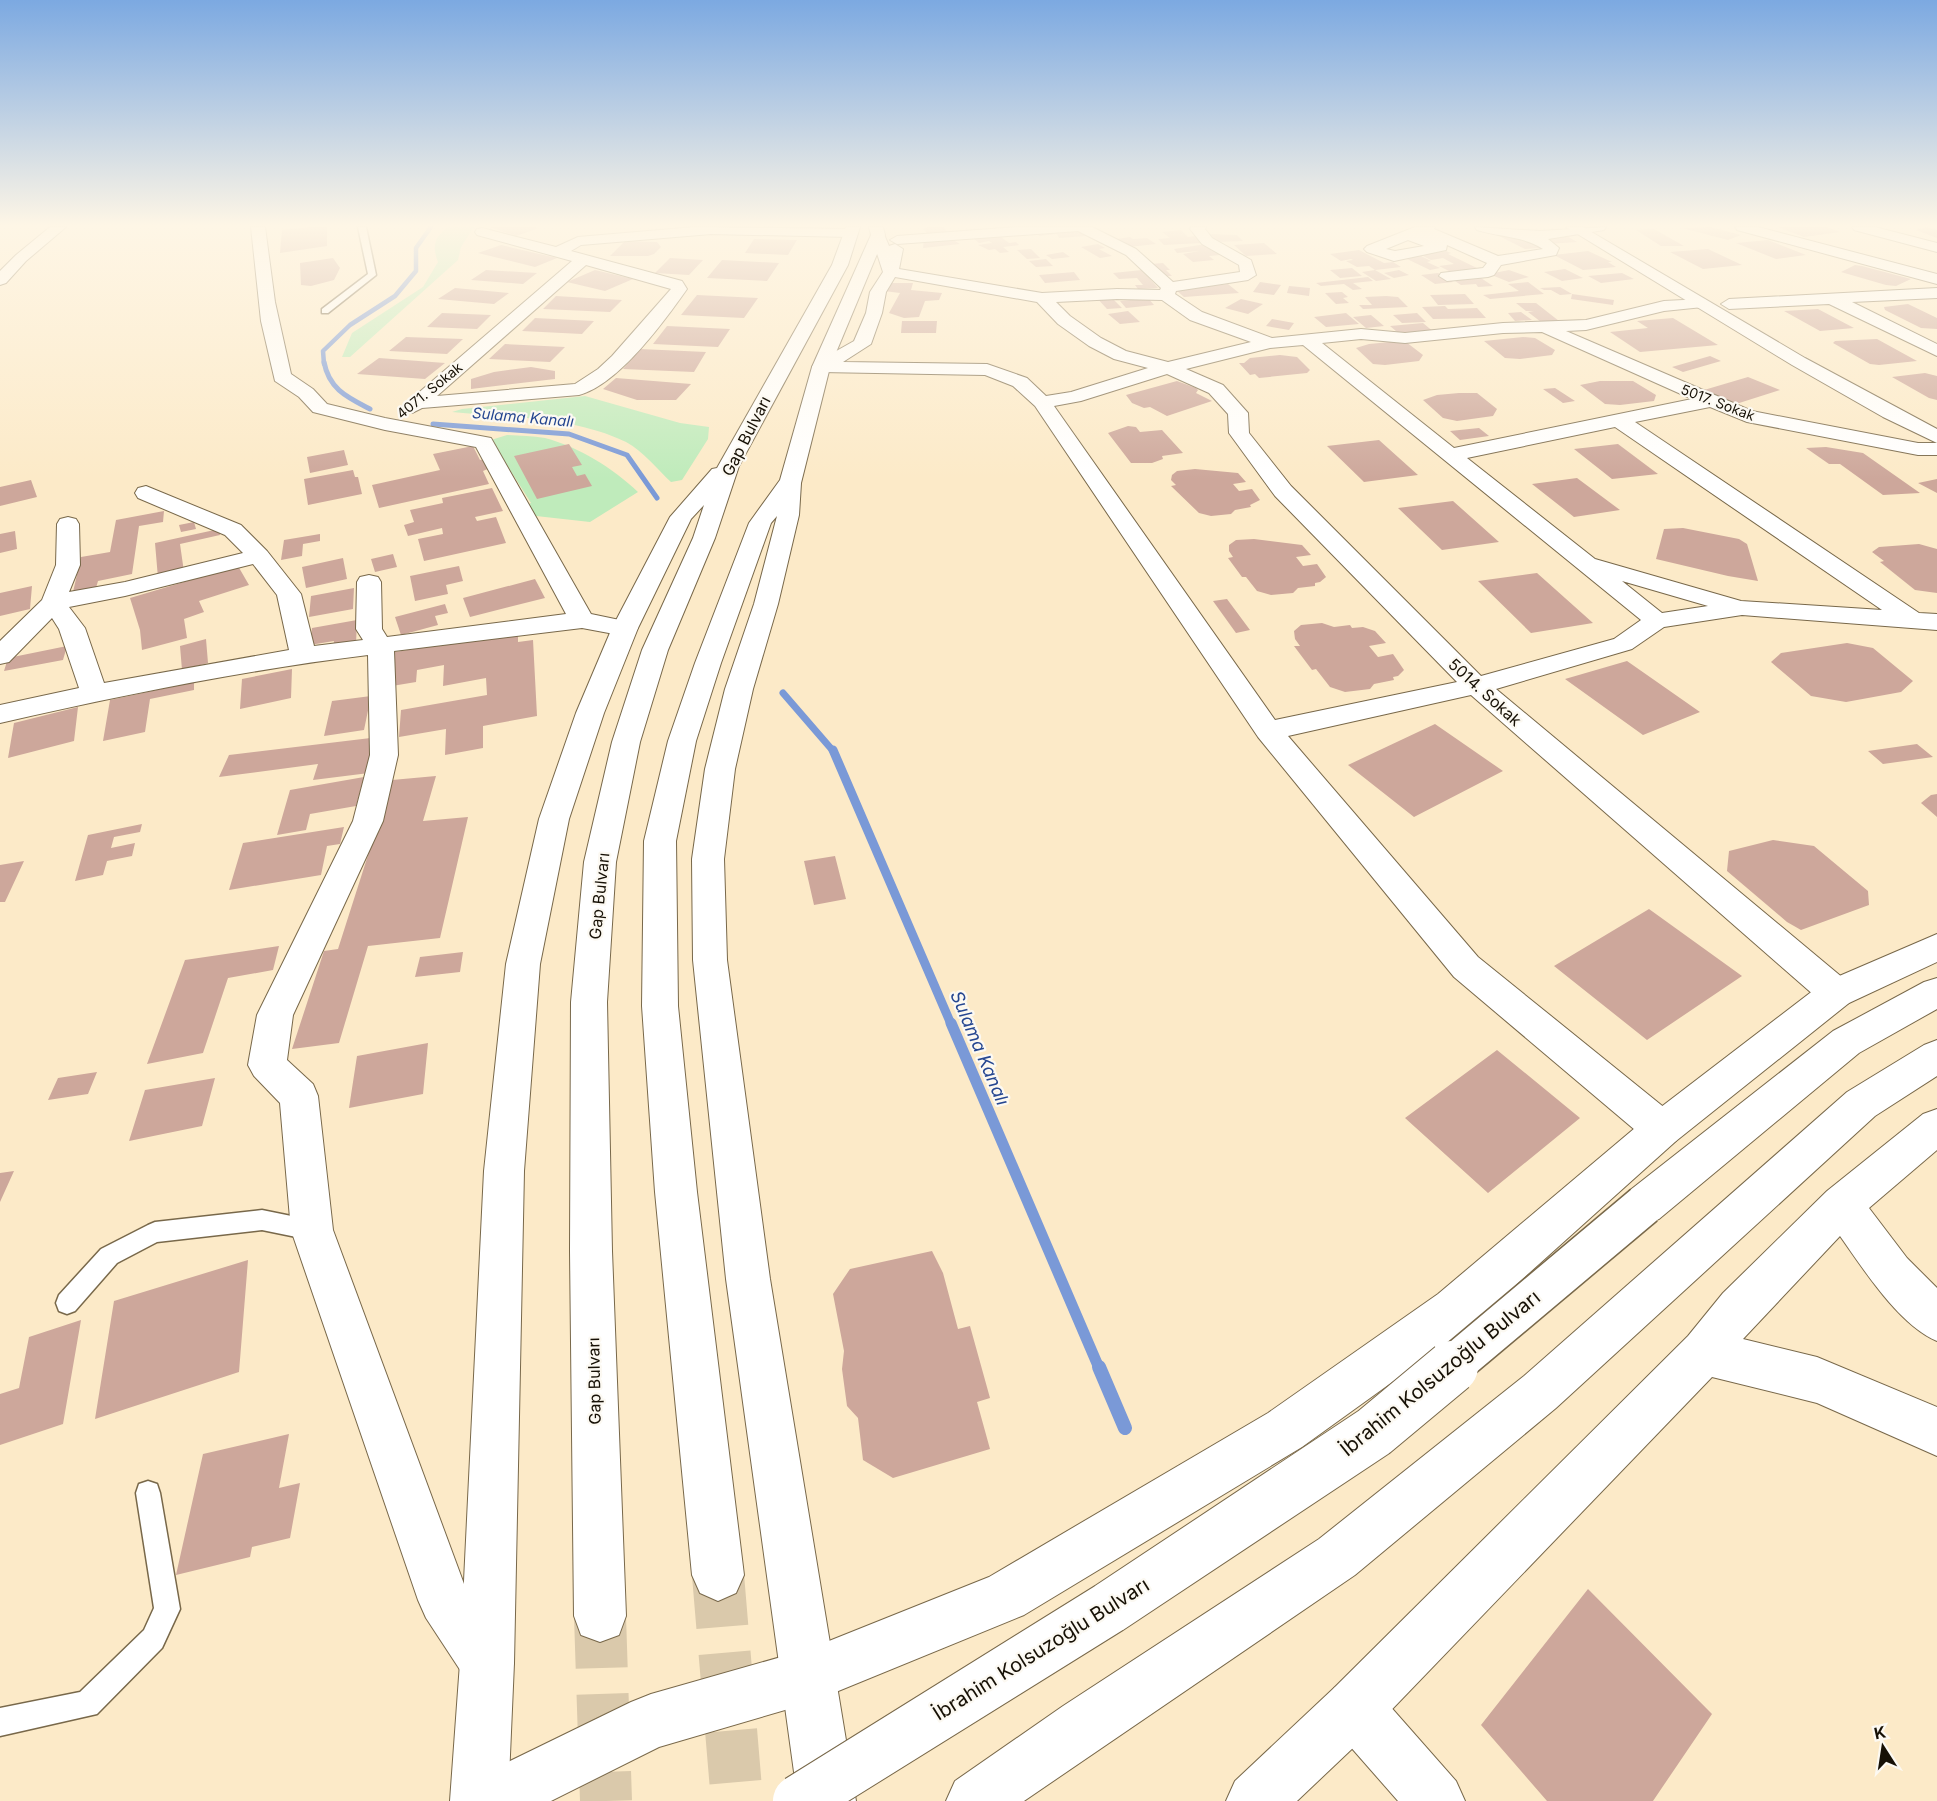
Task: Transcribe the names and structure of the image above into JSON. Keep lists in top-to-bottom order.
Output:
{
  "streets": {
    "main road": [
      "4071. Sokak",
      "5017. Sokak",
      "Gap Bulvarı",
      "5014. Sokak",
      "İbrahim Kolsuzoğlu Bulvarı"
    ]
  },
  "water": ["Sulama Kanalı"],
  "north": "top"
}
